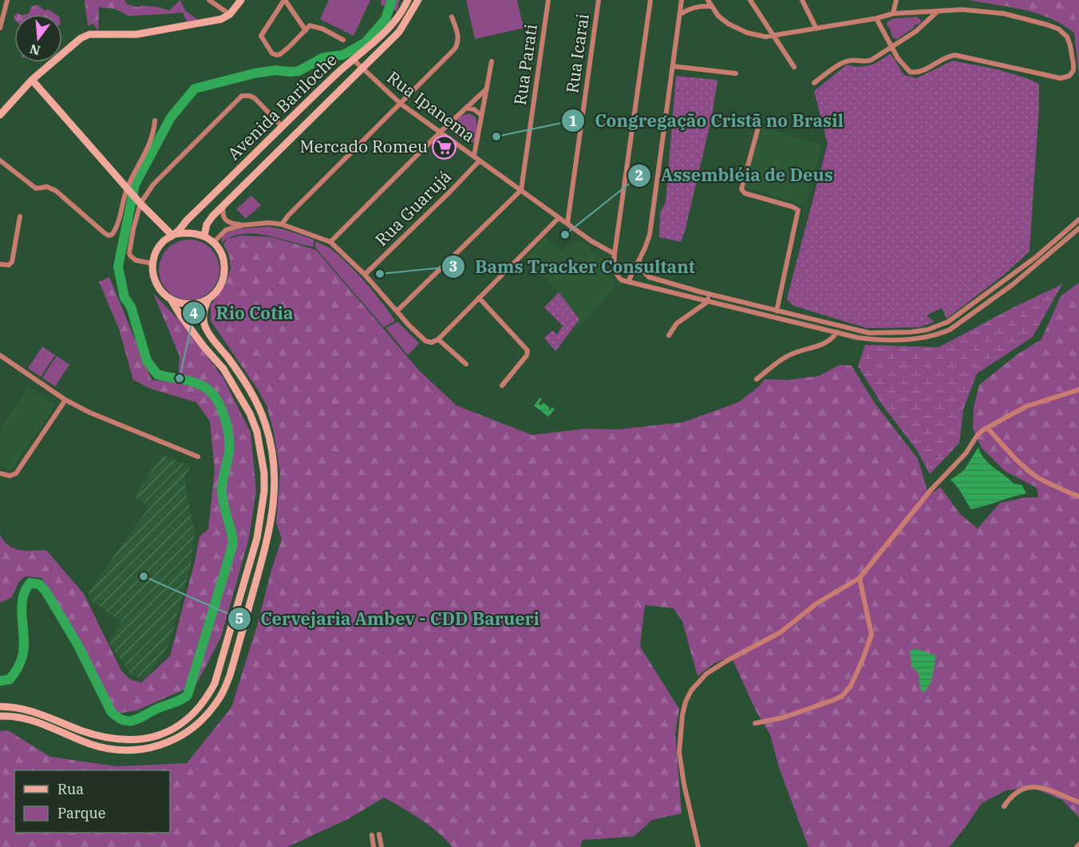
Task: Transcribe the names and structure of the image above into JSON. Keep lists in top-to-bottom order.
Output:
{
  "streets": {
    "main road": ["Avenida Bariloche"],
    "street": [
      "Rua Icarai",
      "Rua Parati",
      "Rua Ipanema",
      "Rua Guarujá"
    ]
  },
  "crossings": [
    ["Rua Icarai", "Rua Ipanema"],
    ["Rua Parati", "Rua Ipanema"],
    ["Avenida Bariloche", "Rua Ipanema"],
    ["Rua Ipanema", "Rua Guarujá"]
  ],
  "places": {
    "other": [
      "Congregação Cristã no Brasil",
      "Assembléia de Deus",
      "Bams Tracker Consultant",
      "Rio Cotia",
      "Cervejaria Ambev - CDD Barueri"
    ],
    "supermarket": ["Mercado Romeu"]
  },
  "legend": ["Rua", "Parque"],
  "north": "bottom"
}
